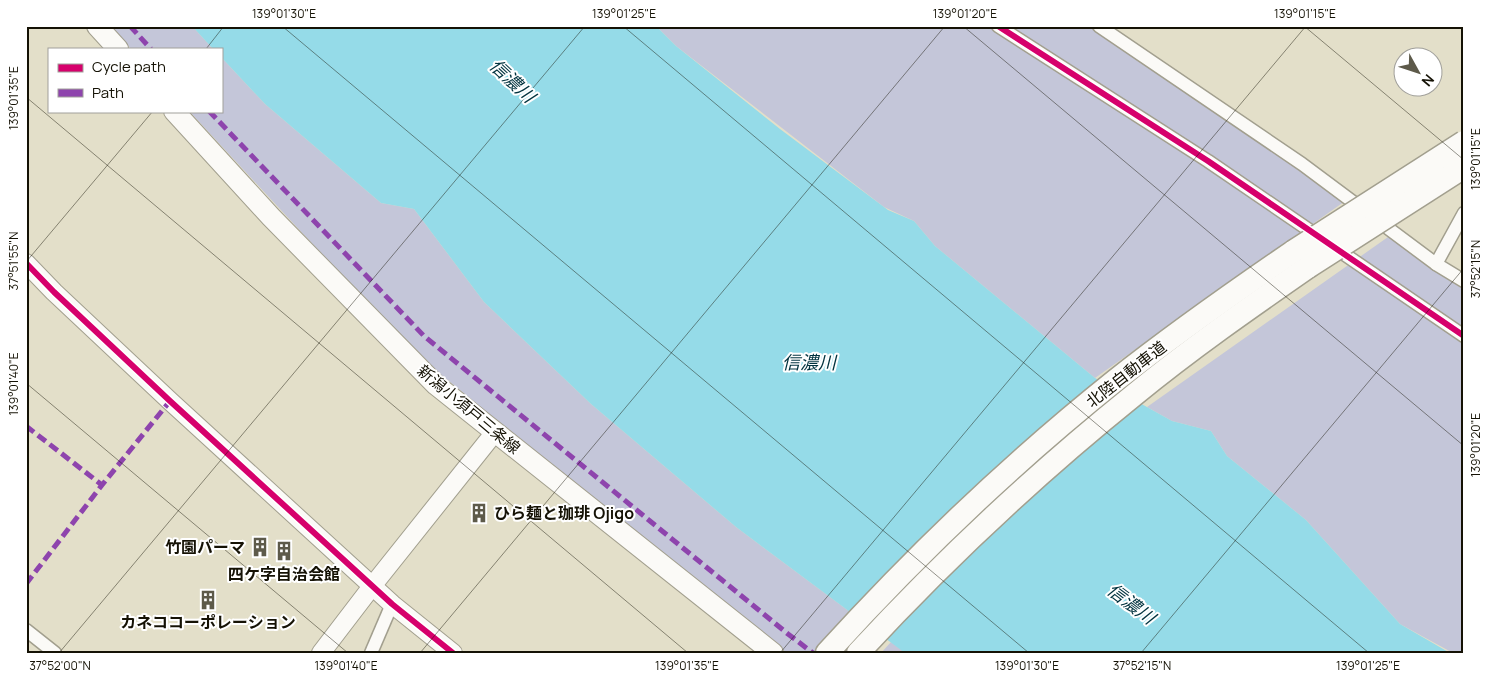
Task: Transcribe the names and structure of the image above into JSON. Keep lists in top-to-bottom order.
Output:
{
  "streets": {
    "highway": ["北陸自動車道"],
    "main road": ["新潟小須戸三条線"]
  },
  "water": ["信濃川"],
  "places": {
    "building": [
      "ひら麺と珈琲 Ojigo",
      "竹園パーマ",
      "四ケ字自治会館",
      "カネココーポレーション"
    ]
  },
  "legend": ["Cycle path", "Path"],
  "north": "bottom right",
  "coordinates": [
    "139°01'30\"E",
    "139°01'25\"E",
    "139°01'20\"E",
    "139°01'15\"E",
    "139°01'35\"E",
    "37°51'55\"N",
    "37°52'15\"N",
    "139°01'40\"E",
    "37°52'00\"N"
  ]
}
